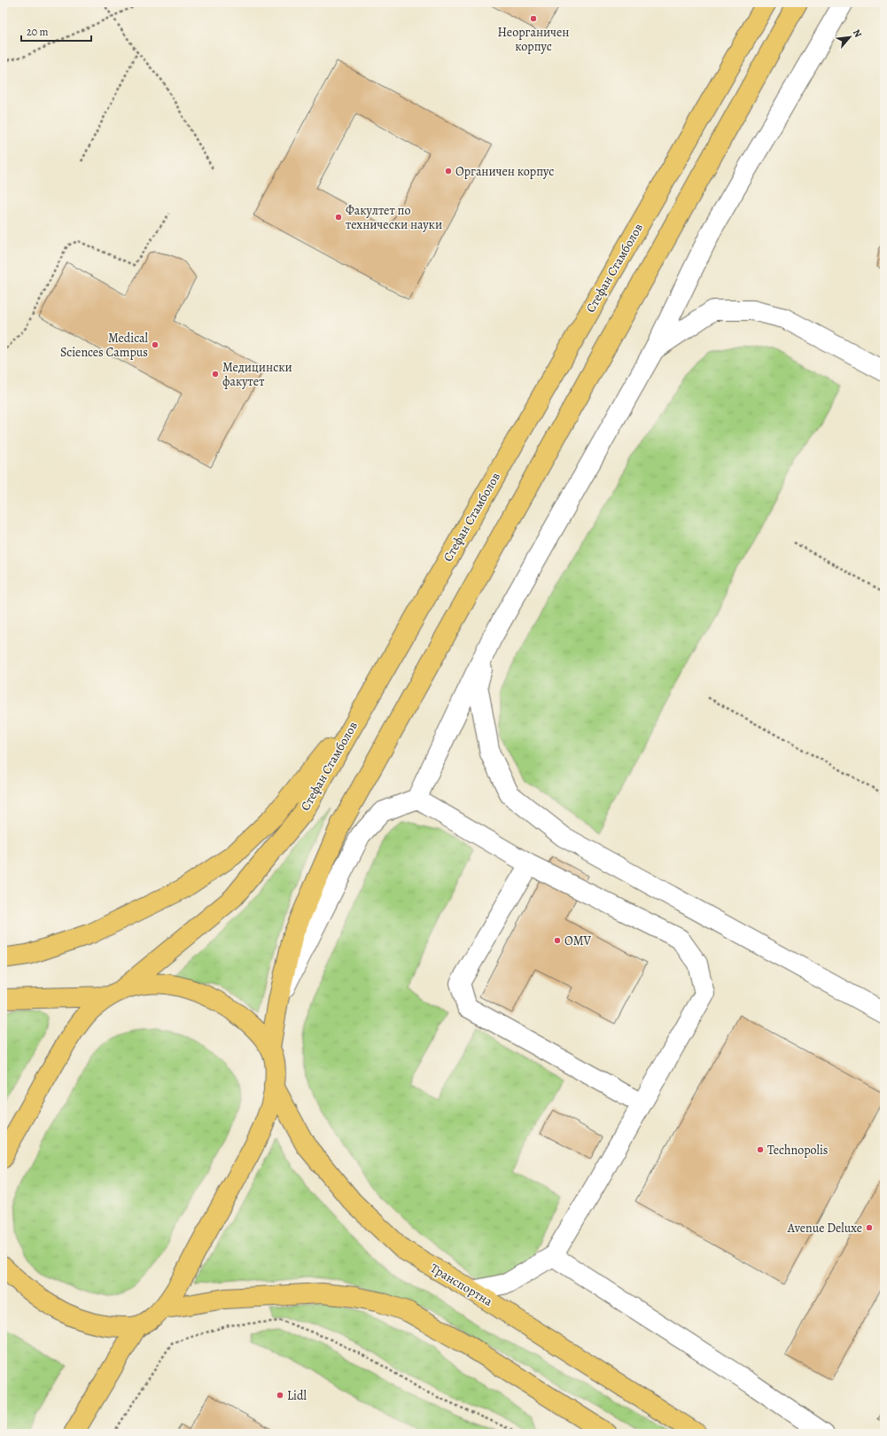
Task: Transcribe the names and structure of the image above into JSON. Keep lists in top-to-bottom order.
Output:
{
  "streets": {
    "main road": ["Стефан Стамболов", "Транспортна"]
  },
  "places": [
    "Неорганичен корпус",
    "Органичен корпус",
    "Факултет по технически науки",
    "Medical Sciences Campus",
    "Медицински факутет",
    "OMV",
    "Technopolis",
    "Avenue Deluxe",
    "Lidl"
  ],
  "scale_bar": "20 m",
  "north": "top right"
}
